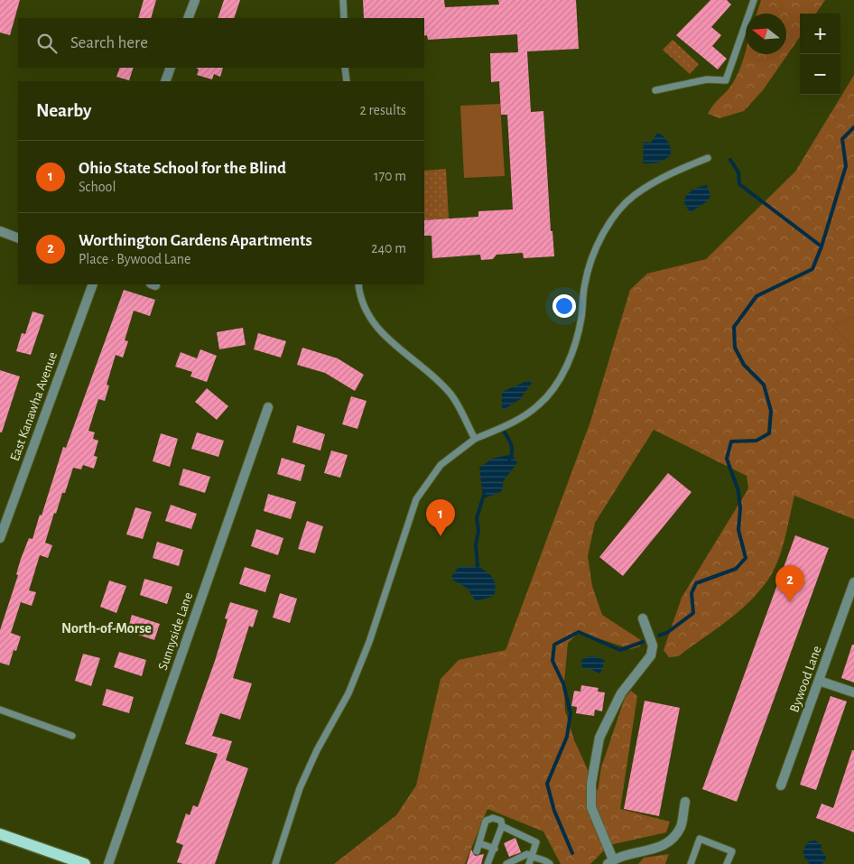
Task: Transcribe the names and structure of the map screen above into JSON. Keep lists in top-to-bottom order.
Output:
{
  "streets": {
    "street": ["East Kanawha Avenue", "Sunnyside Lane", "Bywood Lane"]
  },
  "districts": ["North-of-Morse"],
  "north": "left",
  "page": {
    "map_buttons": ["+", "−"],
    "search": "Search here",
    "heading": ["Nearby", "2 results"],
    "list": [
      {
        "mark": "1",
        "name": "Ohio State School for the Blind",
        "note": "School",
        "value": "170 m"
      },
      {
        "mark": "2",
        "name": "Worthington Gardens Apartments",
        "note": "Place · Bywood Lane",
        "value": "240 m"
      }
    ],
    "pins": ["1", "2"]
  }
}
